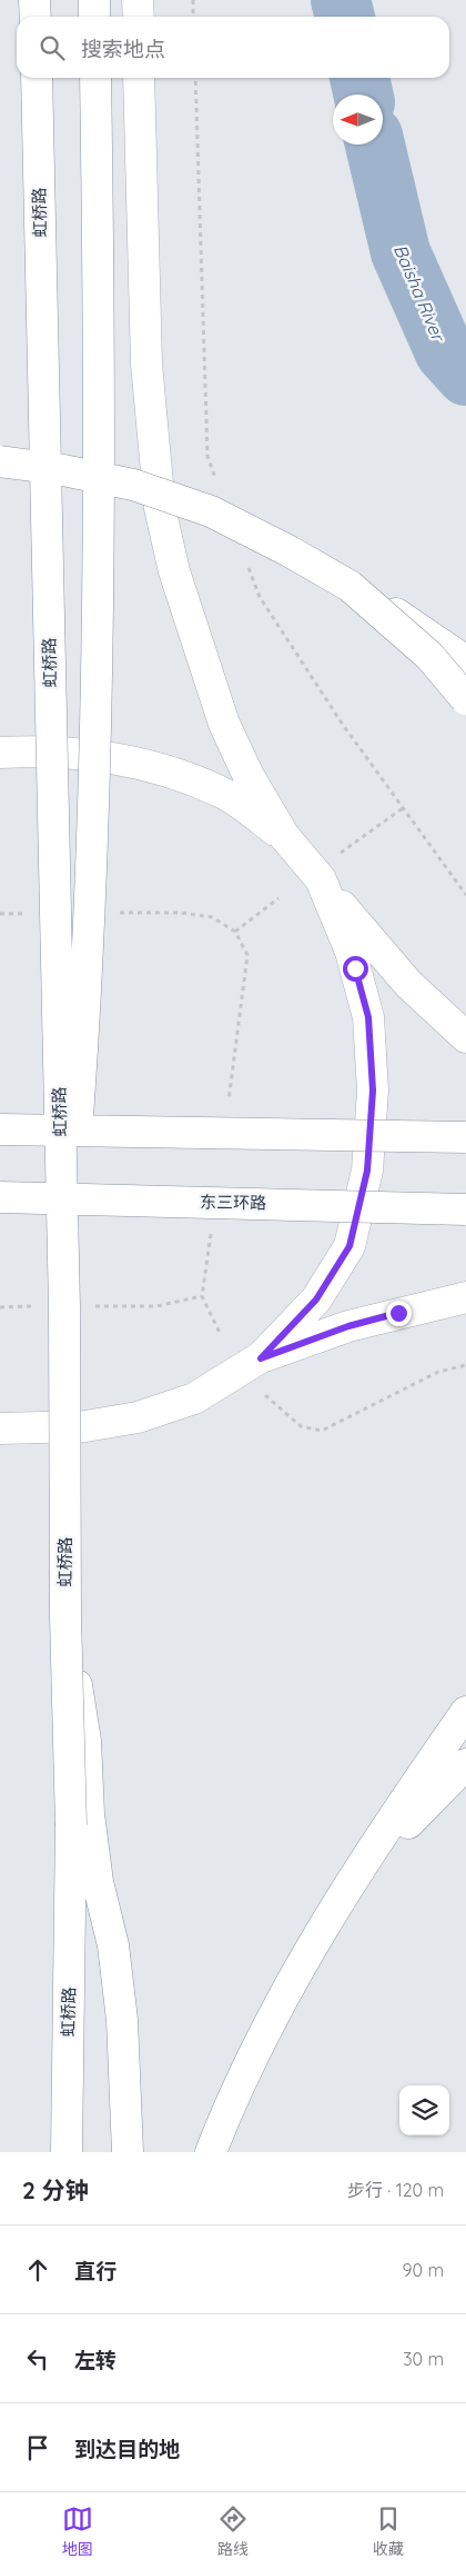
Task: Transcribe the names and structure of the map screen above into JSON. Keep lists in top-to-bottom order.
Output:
{
  "streets": {
    "main road": ["虹桥路", "东三环路"]
  },
  "water": ["Baisha River"],
  "north": "left",
  "page": {
    "search": "搜索地点",
    "heading": ["2 分钟", "步行 · 120 m"],
    "list": [
      ["直行", "90 m"],
      ["左转", "30 m"],
      "到达目的地"
    ],
    "nav": ["地图", "路线", "收藏"]
  }
}
